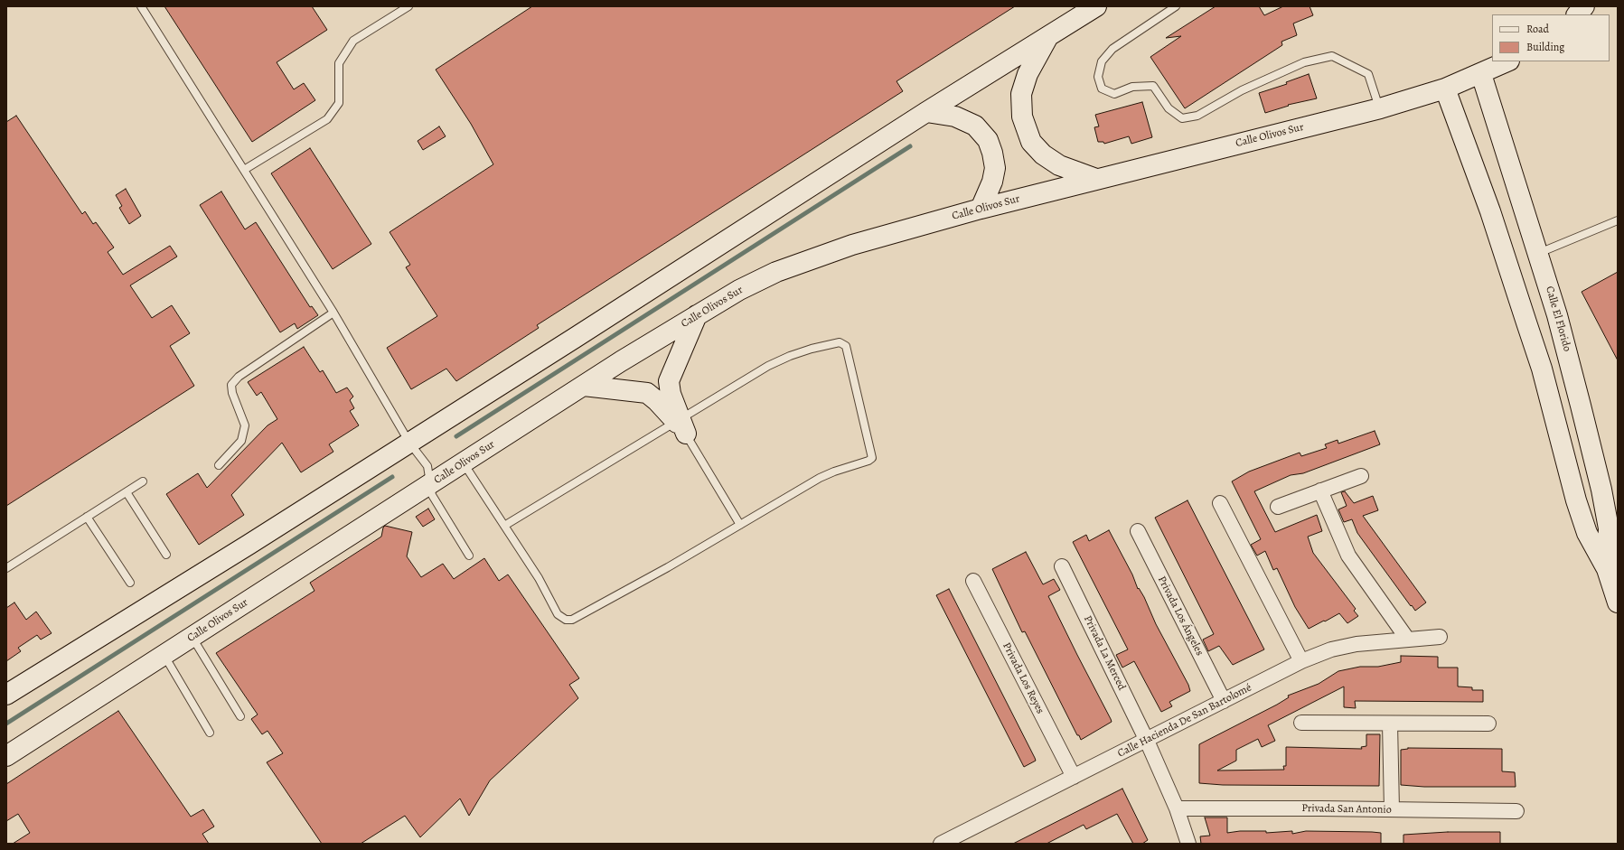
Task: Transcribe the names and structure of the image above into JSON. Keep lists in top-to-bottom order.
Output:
{
  "streets": {
    "main road": ["Calle Olivos Sur", "Calle El Florido"],
    "street": [
      "Privada Los Ángeles",
      "Privada La Merced",
      "Privada Los Reyes",
      "Calle Hacienda De San Bartolomé",
      "Privada San Antonio"
    ]
  },
  "crossings": [
    ["Calle Olivos Sur", "Calle El Florido"],
    ["Privada Los Ángeles", "Calle Hacienda De San Bartolomé"],
    ["Privada La Merced", "Calle Hacienda De San Bartolomé"],
    ["Privada La Merced", "Privada San Antonio"],
    ["Privada Los Reyes", "Calle Hacienda De San Bartolomé"]
  ],
  "legend": ["Road", "Building"]
}
